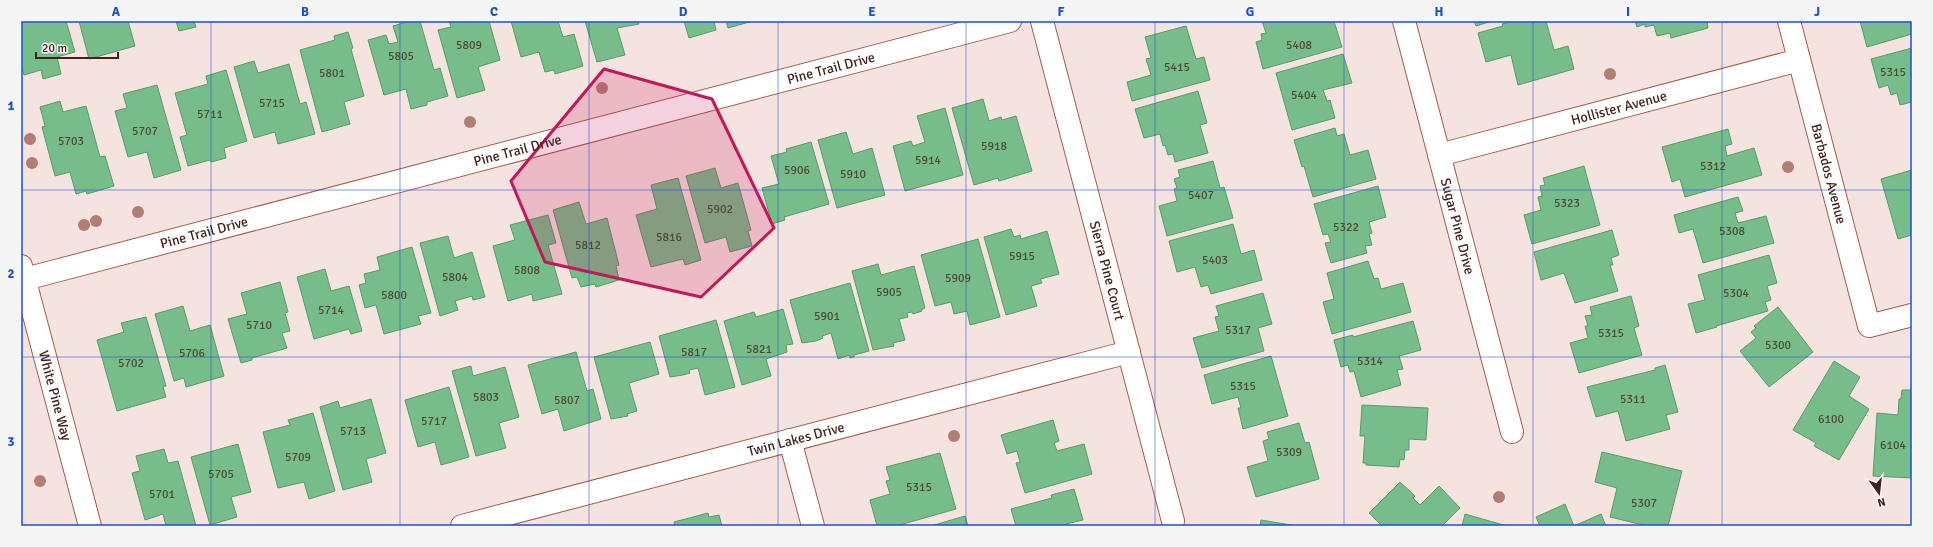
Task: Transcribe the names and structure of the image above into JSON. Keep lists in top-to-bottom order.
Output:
{
  "streets": {
    "street": [
      "Pine Trail Drive",
      "Hollister Avenue",
      "Barbados Avenue",
      "Sugar Pine Drive",
      "Sierra Pine Court",
      "White Pine Way",
      "Twin Lakes Drive"
    ]
  },
  "crossings": [
    ["Pine Trail Drive", "White Pine Way"],
    ["Hollister Avenue", "Barbados Avenue"],
    ["Hollister Avenue", "Sugar Pine Drive"],
    ["Sierra Pine Court", "Twin Lakes Drive"]
  ],
  "house_numbers": [
    "5809",
    "5408",
    "5805",
    "5415",
    "5315",
    "5801",
    "5404",
    "5715",
    "5711",
    "5707",
    "5703",
    "5918",
    "5914",
    "5312",
    "5906",
    "5910",
    "5407",
    "5323",
    "5902",
    "5322",
    "5308",
    "5816",
    "5812",
    "5915",
    "5403",
    "5808",
    "5804",
    "5909",
    "5905",
    "5304",
    "5800",
    "5714",
    "5901",
    "5710",
    "5317",
    "5315",
    "5300",
    "5821",
    "5817",
    "5706",
    "5314",
    "5702",
    "5315",
    "5803",
    "5311",
    "5807",
    "6100",
    "5717",
    "5713",
    "6104",
    "5309",
    "5709",
    "5705",
    "5315",
    "5701",
    "5307"
  ],
  "scale_bar": "20 m",
  "north": "bottom",
  "grid": {
    "columns": [
      "A",
      "B",
      "C",
      "D",
      "E",
      "F",
      "G",
      "H",
      "I",
      "J"
    ],
    "rows": ["1", "2", "3"]
  }
}
